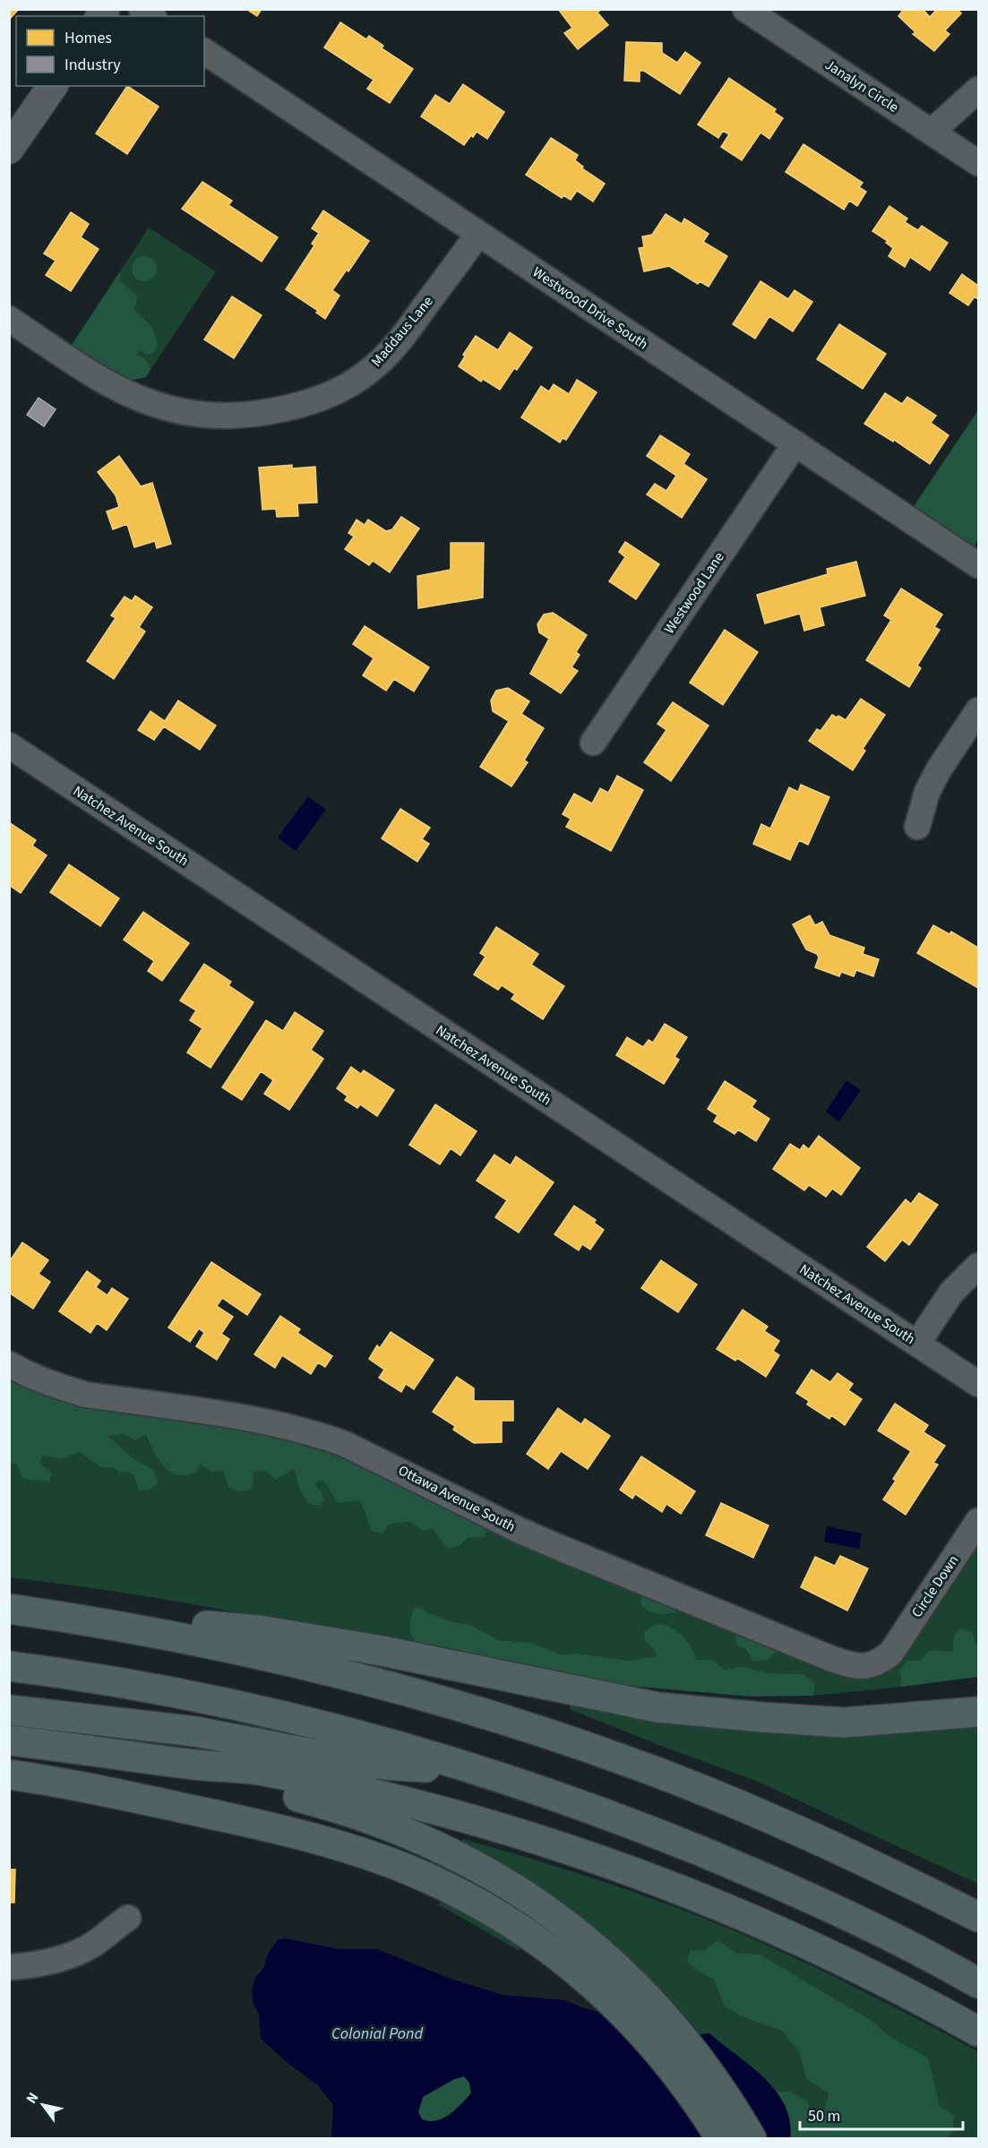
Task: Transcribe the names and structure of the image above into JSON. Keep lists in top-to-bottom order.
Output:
{
  "streets": {
    "street": [
      "Janalyn Circle",
      "Westwood Drive South",
      "Maddaus Lane",
      "Westwood Lane",
      "Natchez Avenue South",
      "Ottawa Avenue South",
      "Circle Down"
    ]
  },
  "crossings": [
    ["Westwood Drive South", "Maddaus Lane"],
    ["Westwood Drive South", "Westwood Lane"],
    ["Ottawa Avenue South", "Circle Down"]
  ],
  "water": ["Colonial Pond"],
  "legend": ["Homes", "Industry"],
  "scale_bar": "50 m",
  "north": "top left"
}
